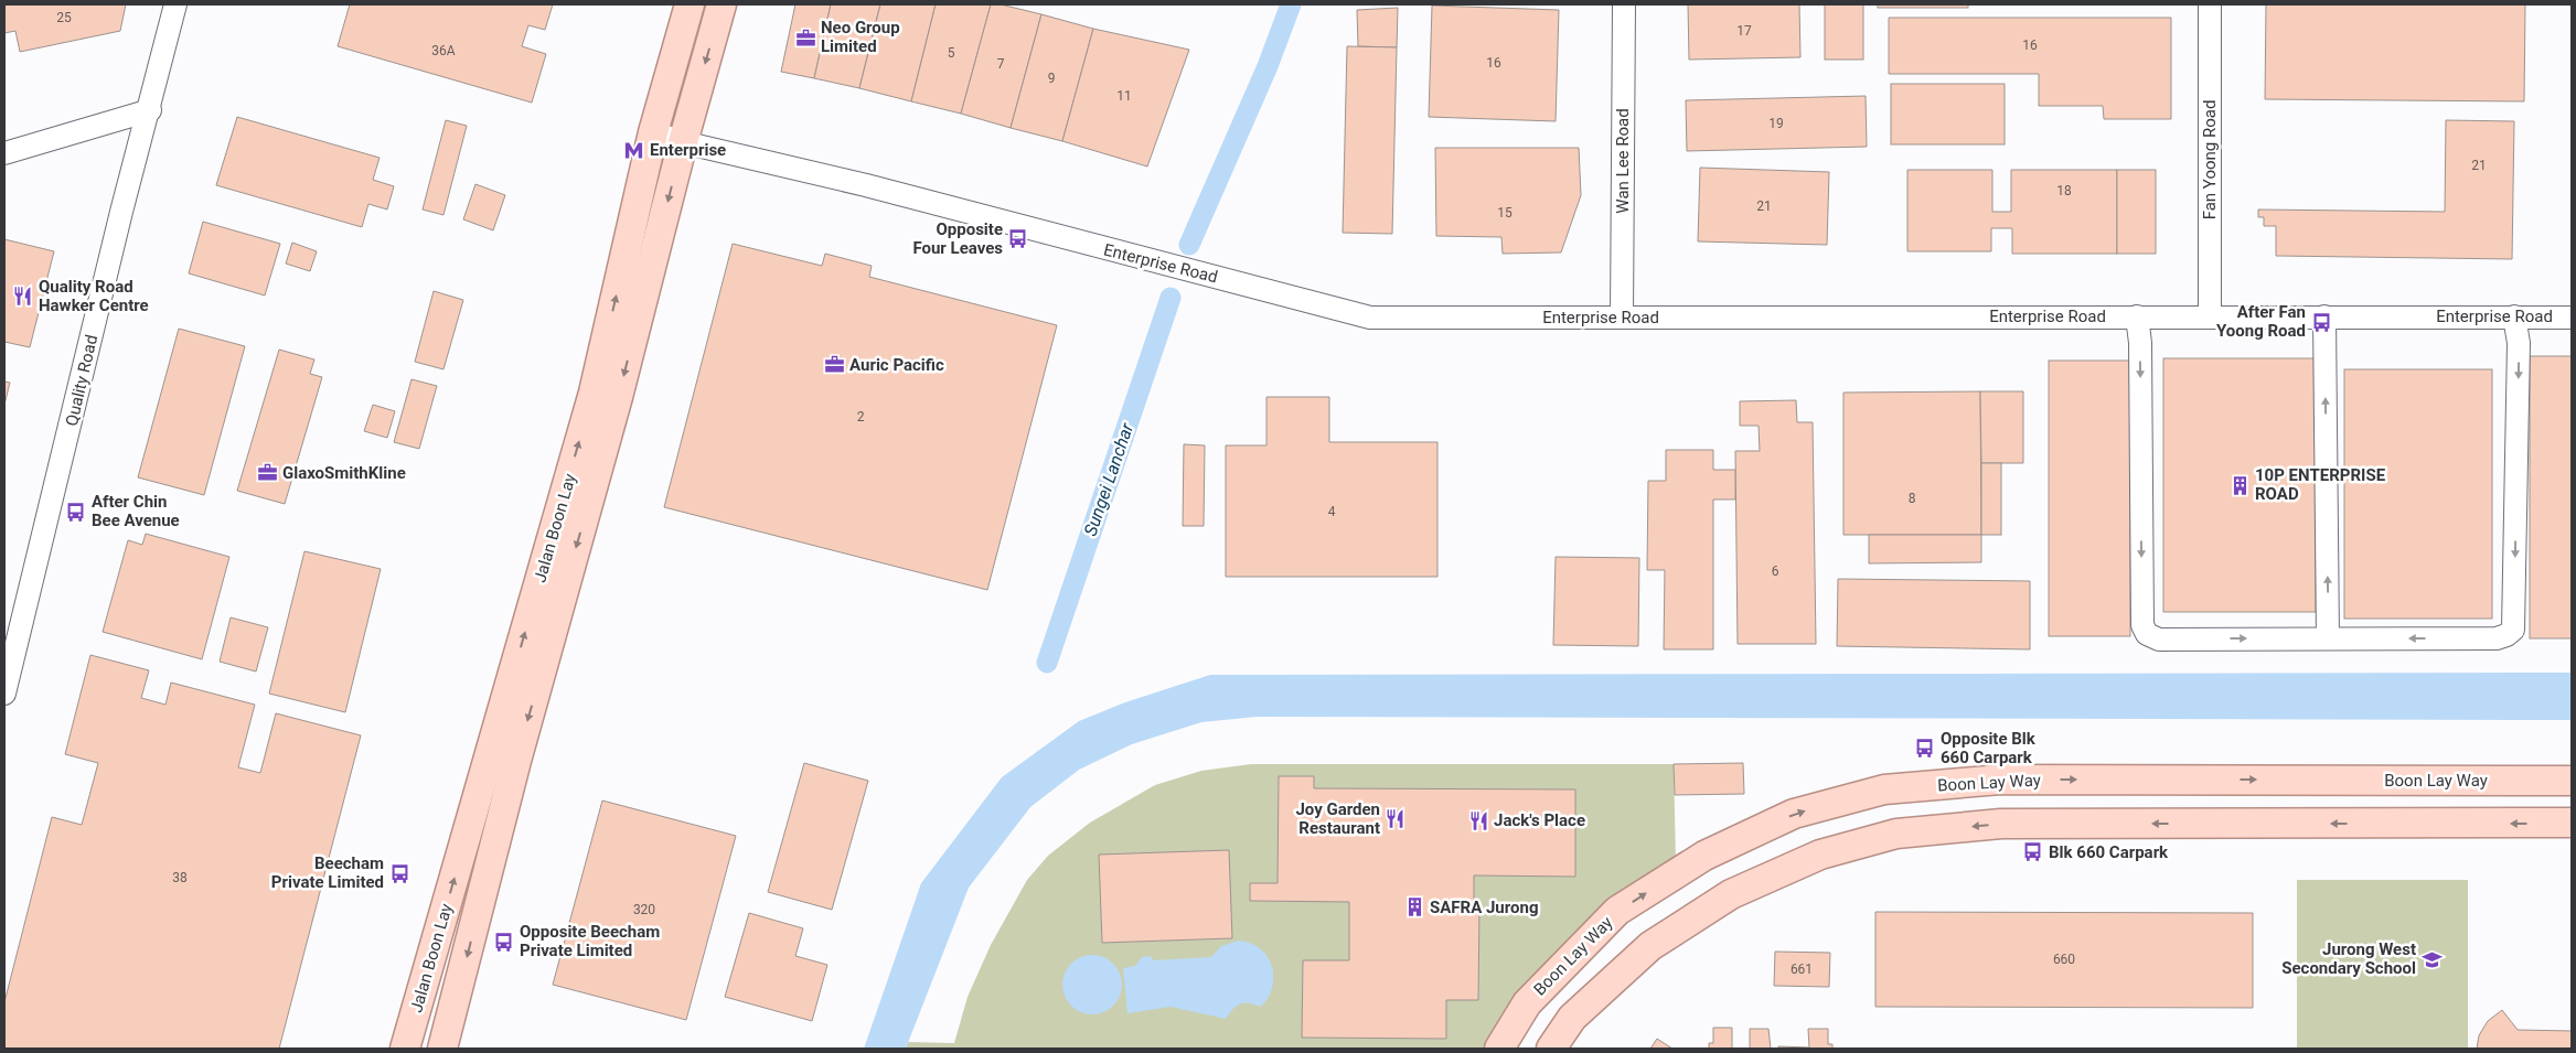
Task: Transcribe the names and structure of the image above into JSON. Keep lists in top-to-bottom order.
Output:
{
  "streets": {
    "main road": ["Jalan Boon Lay", "Boon Lay Way"],
    "street": [
      "Fan Yoong Road",
      "Wan Lee Road",
      "Enterprise Road",
      "Quality Road"
    ]
  },
  "crossings": [
    ["Fan Yoong Road", "Enterprise Road"],
    ["Wan Lee Road", "Enterprise Road"],
    ["Enterprise Road", "Jalan Boon Lay"]
  ],
  "water": ["Sungei Lanchar"],
  "places": {
    "office": ["Neo Group Limited", "Auric Pacific", "GlaxoSmithKline"],
    "metro station": ["Enterprise"],
    "bus stop": [
      "Opposite Four Leaves",
      "After Fan Yoong Road",
      "After Chin Bee Avenue",
      "Opposite Blk 660 Carpark",
      "Blk 660 Carpark",
      "Beecham Private Limited",
      "Opposite Beecham Private Limited"
    ],
    "restaurant": ["Quality Road Hawker Centre", "Joy Garden Restaurant", "Jack's Place"],
    "building": ["10P ENTERPRISE ROAD", "SAFRA Jurong"],
    "school or university": ["Jurong West Secondary School"]
  },
  "house_numbers": [
    "25",
    "17",
    "16",
    "36A",
    "5",
    "16",
    "7",
    "9",
    "11",
    "19",
    "21",
    "18",
    "21",
    "15",
    "2",
    "8",
    "4",
    "6",
    "38",
    "320",
    "660",
    "661"
  ]
}
